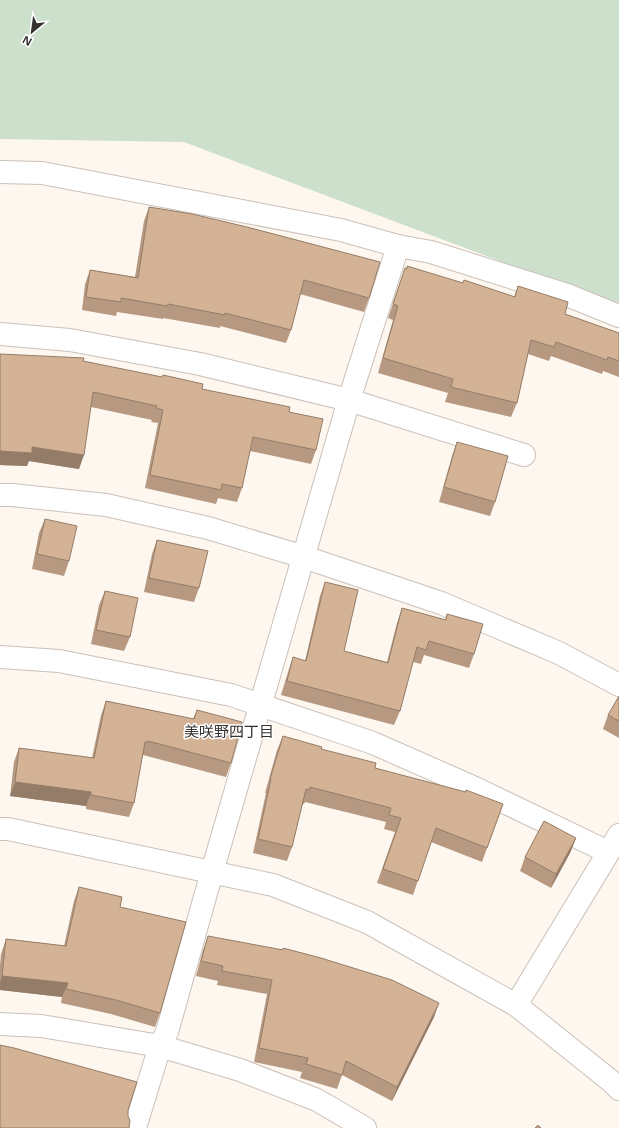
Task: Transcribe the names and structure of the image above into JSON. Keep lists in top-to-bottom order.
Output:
{
  "districts": ["美咲野四丁目"],
  "north": "bottom left"
}
